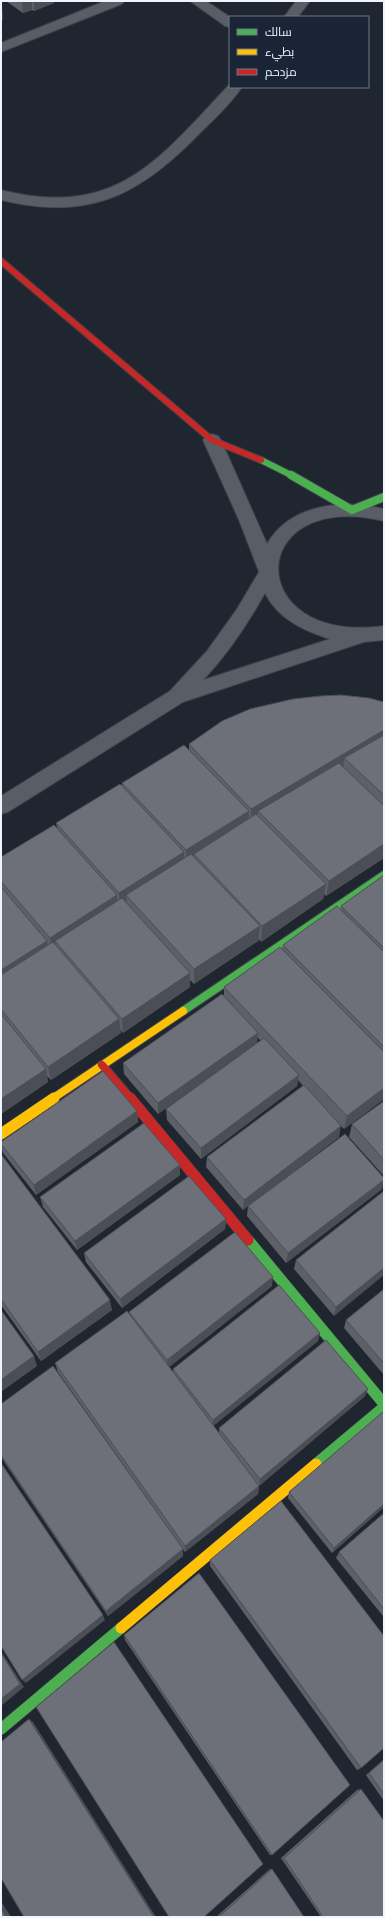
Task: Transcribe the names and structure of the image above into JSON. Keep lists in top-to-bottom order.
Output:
{
  "legend": ["سالك", "بطيء", "مزدحم"]
}
